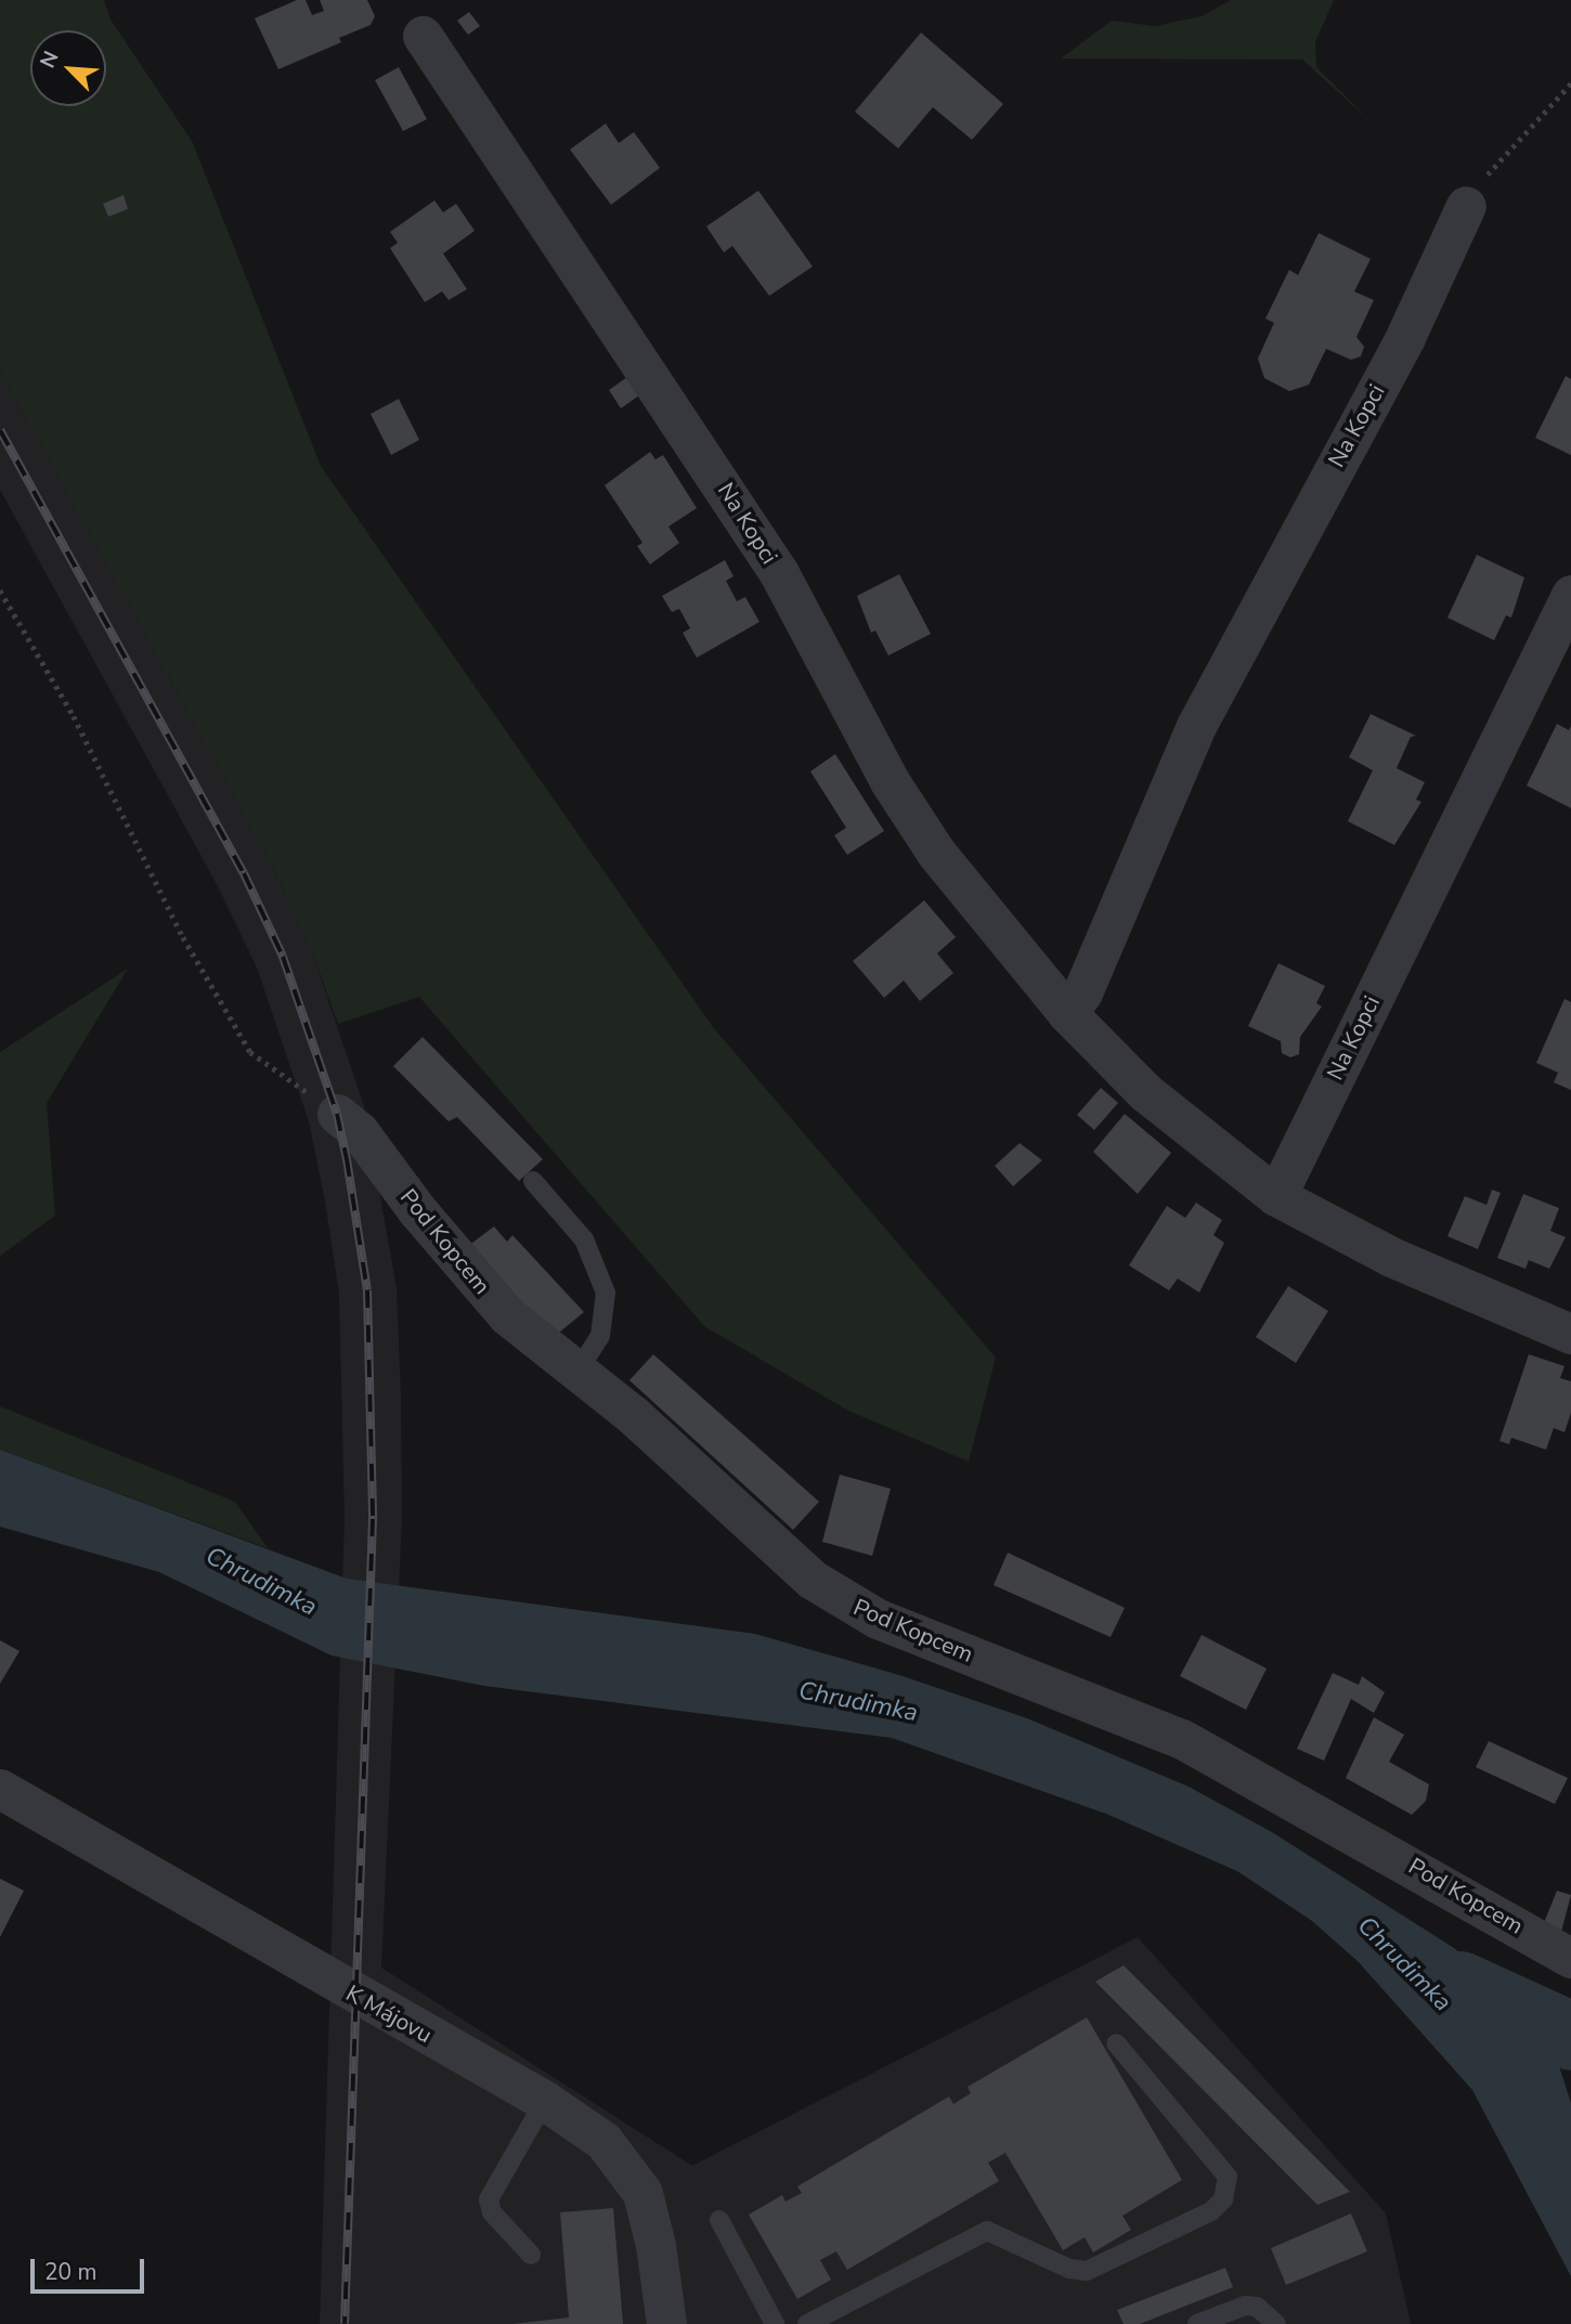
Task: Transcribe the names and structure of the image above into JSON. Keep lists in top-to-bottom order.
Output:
{
  "streets": {
    "street": ["Na Kopci", "Pod Kopcem", "K Májovu"]
  },
  "water": ["Chrudimka"],
  "scale_bar": "20 m",
  "north": "top left"
}
